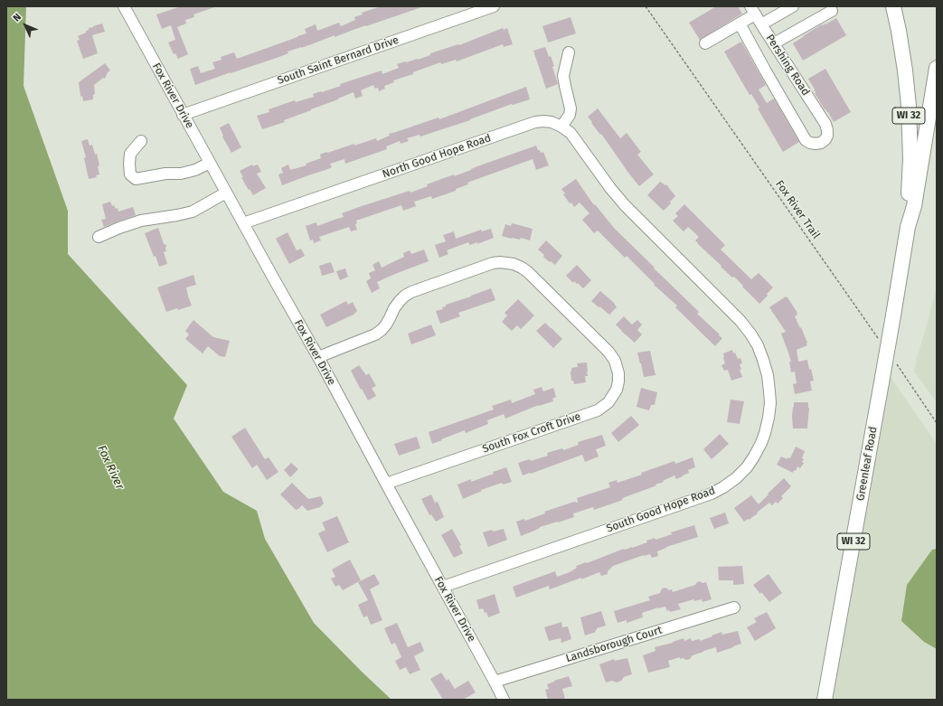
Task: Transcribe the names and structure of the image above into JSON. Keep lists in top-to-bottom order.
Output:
{
  "streets": {
    "main road": ["WI 32", "Greenleaf Road"],
    "street": [
      "South Saint Bernard Drive",
      "Pershing Road",
      "Fox River Drive",
      "North Good Hope Road",
      "South Fox Croft Drive",
      "South Good Hope Road",
      "Landsborough Court"
    ],
    "path": ["Fox River Trail"]
  },
  "crossings": [
    ["South Saint Bernard Drive", "Fox River Drive"],
    ["Fox River Drive", "North Good Hope Road"],
    ["Fox River Drive", "South Fox Croft Drive"],
    ["Fox River Drive", "South Good Hope Road"],
    ["Fox River Drive", "Landsborough Court"],
    ["WI 32", "Greenleaf Road"],
    ["North Good Hope Road", "South Good Hope Road"]
  ],
  "water": ["Fox River"],
  "north": "top left"
}
